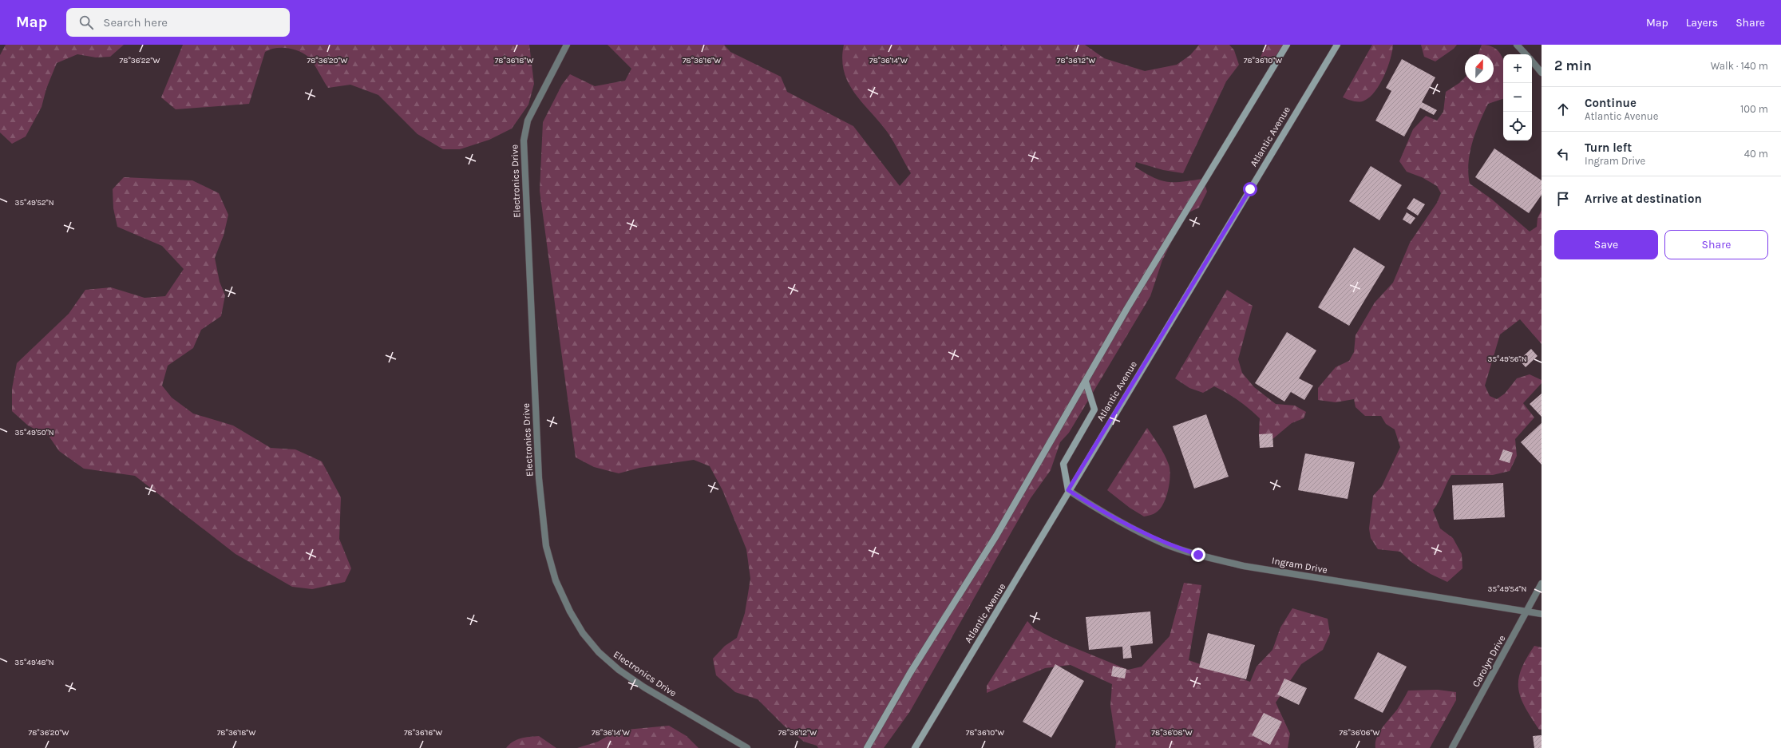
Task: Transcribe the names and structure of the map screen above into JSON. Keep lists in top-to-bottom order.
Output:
{
  "streets": {
    "main road": ["Atlantic Avenue"],
    "street": ["Electronics Drive", "Ingram Drive", "Carolyn Drive"]
  },
  "crossings": [
    ["Atlantic Avenue", "Ingram Drive"],
    ["Ingram Drive", "Carolyn Drive"]
  ],
  "north": "top",
  "page": {
    "header": "Map",
    "search": "Search here",
    "nav": ["Map", "Layers", "Share"],
    "heading": ["2 min", "Walk · 140 m"],
    "map_buttons": ["+", "−"],
    "list": [
      ["Continue", "Atlantic Avenue", "100 m"],
      ["Turn left", "Ingram Drive", "40 m"],
      "Arrive at destination"
    ],
    "buttons": ["Save", "Share"]
  },
  "coordinates": [
    "78°36'10\"W",
    "78°36'22\"W",
    "78°36'20\"W",
    "78°36'18\"W",
    "78°36'16\"W",
    "78°36'14\"W",
    "78°36'12\"W",
    "35°49'52\"N",
    "35°49'56\"N",
    "35°49'50\"N",
    "35°49'54\"N",
    "35°49'48\"N",
    "78°36'08\"W",
    "78°36'06\"W"
  ]
}
